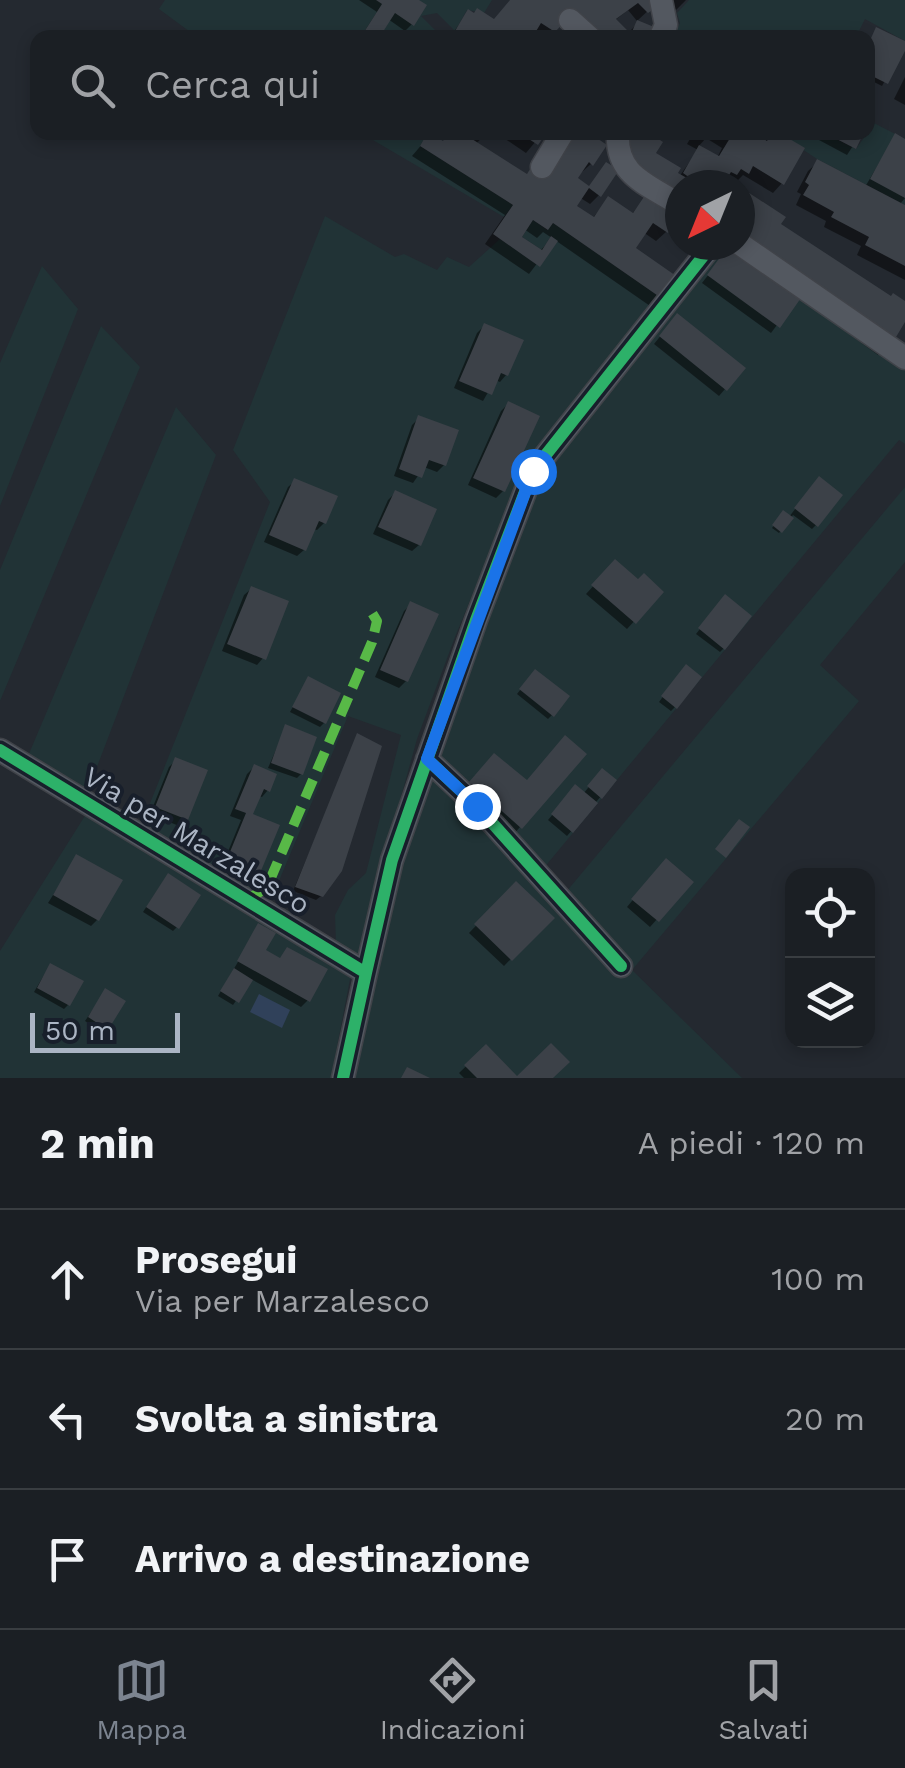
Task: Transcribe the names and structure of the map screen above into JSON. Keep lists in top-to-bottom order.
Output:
{
  "streets": {
    "street": ["Via per Marzalesco"]
  },
  "scale_bar": "50 m",
  "north": "bottom left",
  "page": {
    "search": "Cerca qui",
    "scale": "50 m",
    "heading": ["2 min", "A piedi · 120 m"],
    "list": [
      ["Prosegui", "Via per Marzalesco", "100 m"],
      ["Svolta a sinistra", "20 m"],
      "Arrivo a destinazione"
    ],
    "nav": ["Mappa", "Indicazioni", "Salvati"]
  }
}
